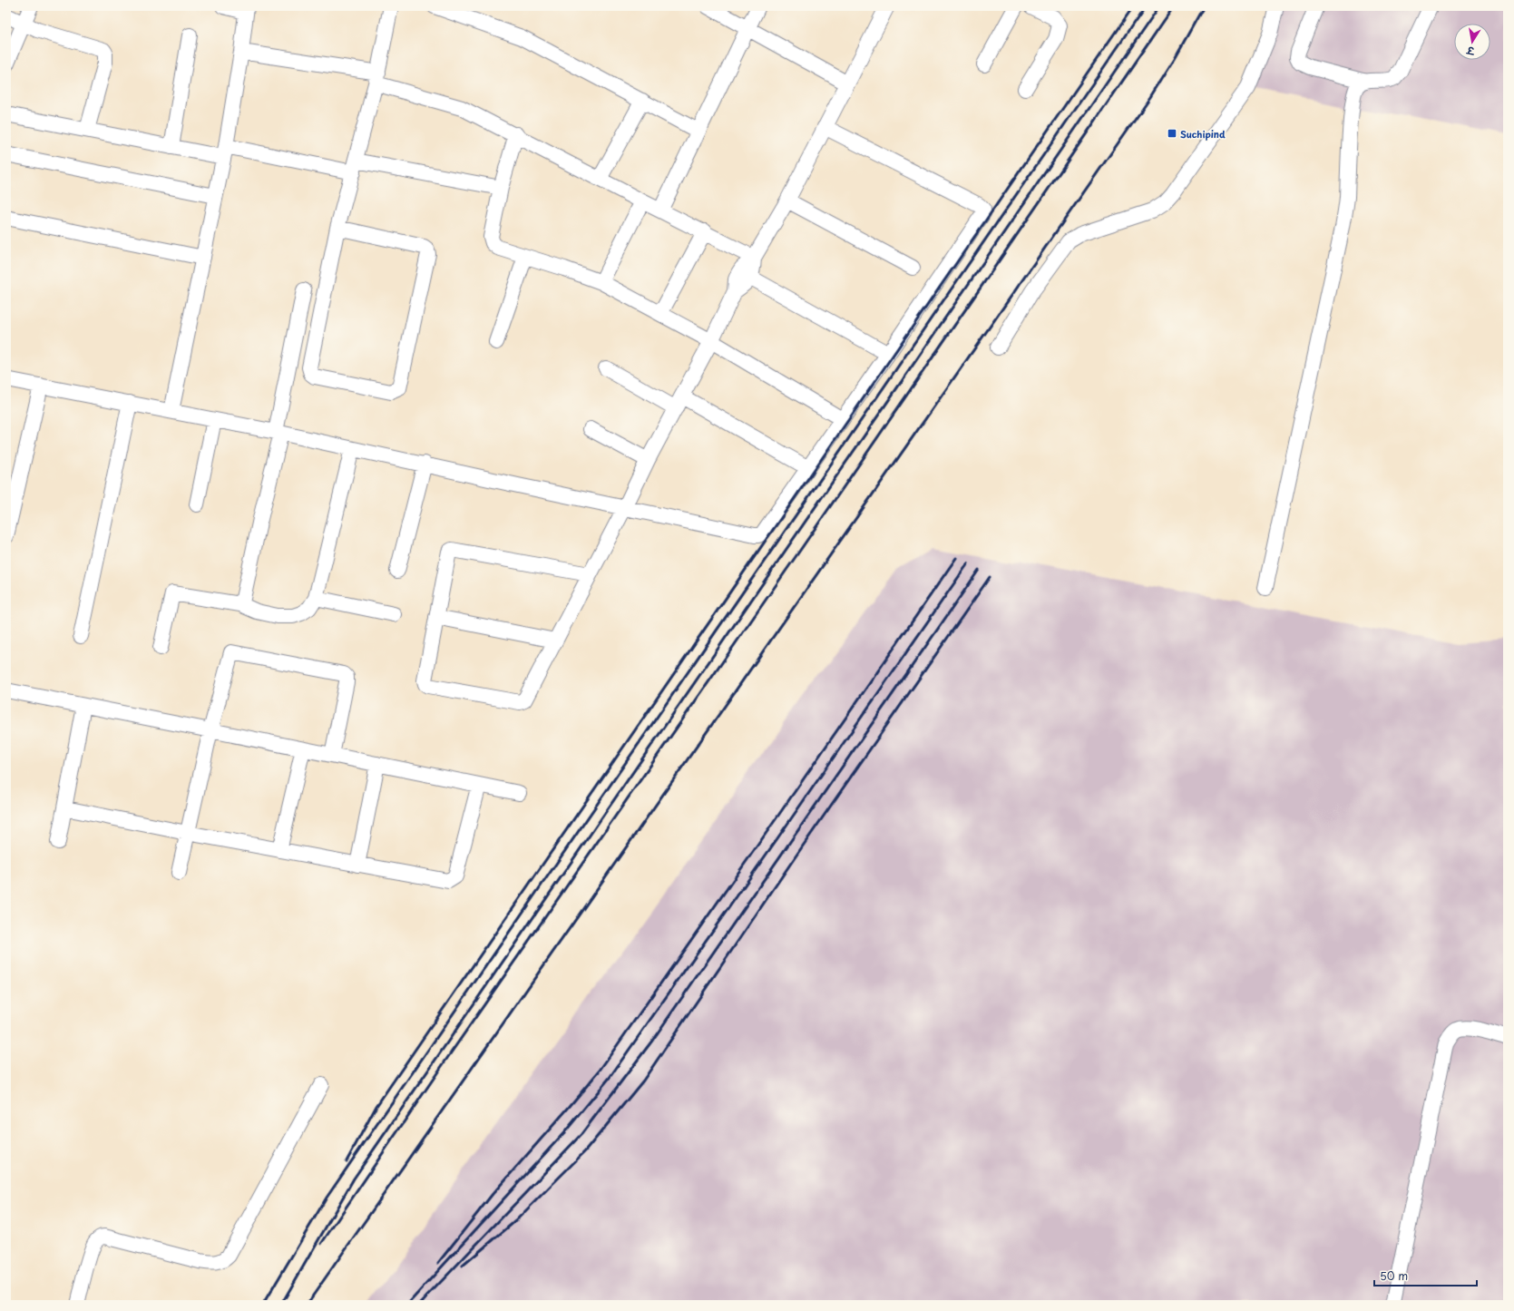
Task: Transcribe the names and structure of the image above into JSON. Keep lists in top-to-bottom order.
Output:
{
  "places": {
    "transit": ["Suchipind"]
  },
  "scale_bar": "50 m",
  "north": "bottom"
}
